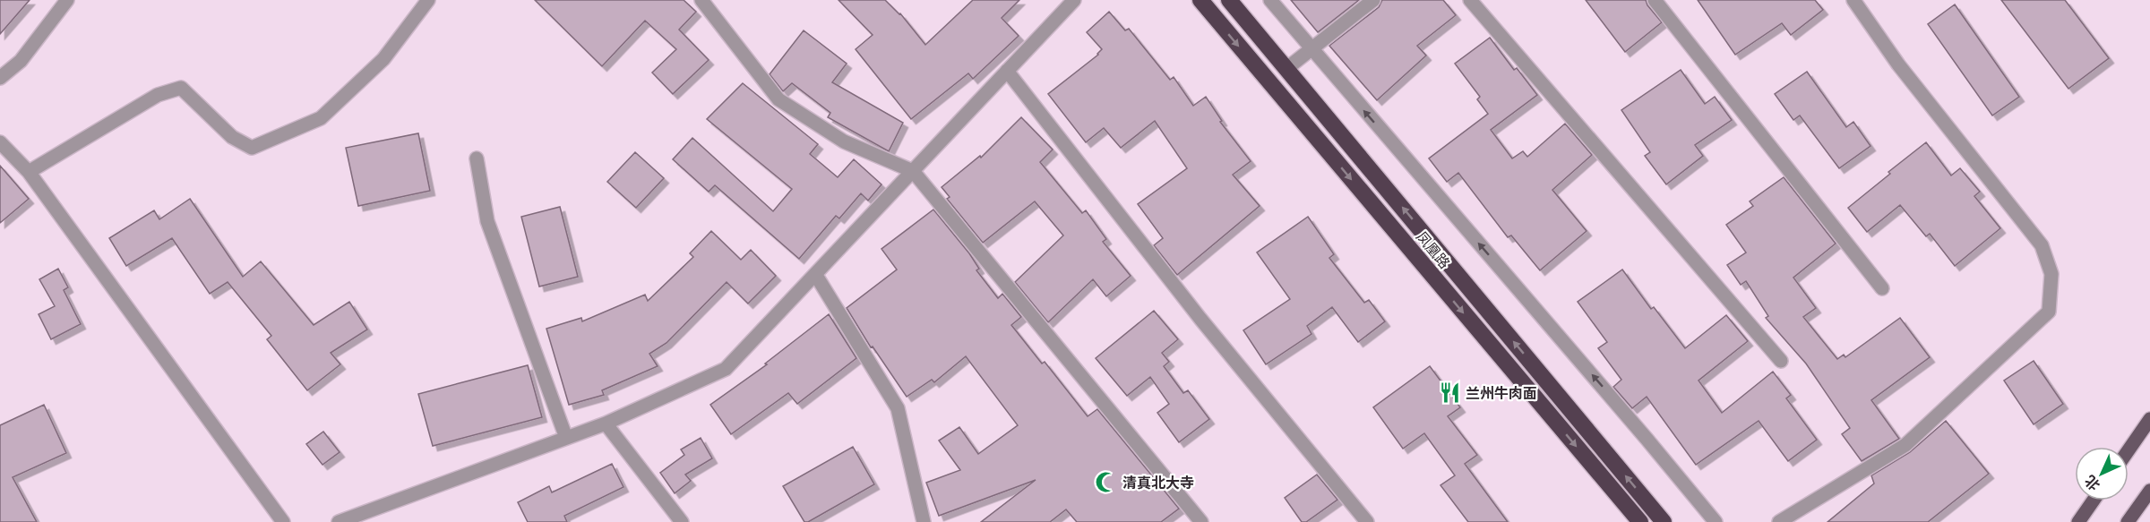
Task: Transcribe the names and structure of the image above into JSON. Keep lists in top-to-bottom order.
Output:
{
  "streets": {
    "highway": ["凤凰路"]
  },
  "places": {
    "restaurant": ["兰州牛肉面"],
    "mosque": ["清真北大寺"]
  },
  "north": "bottom left"
}
